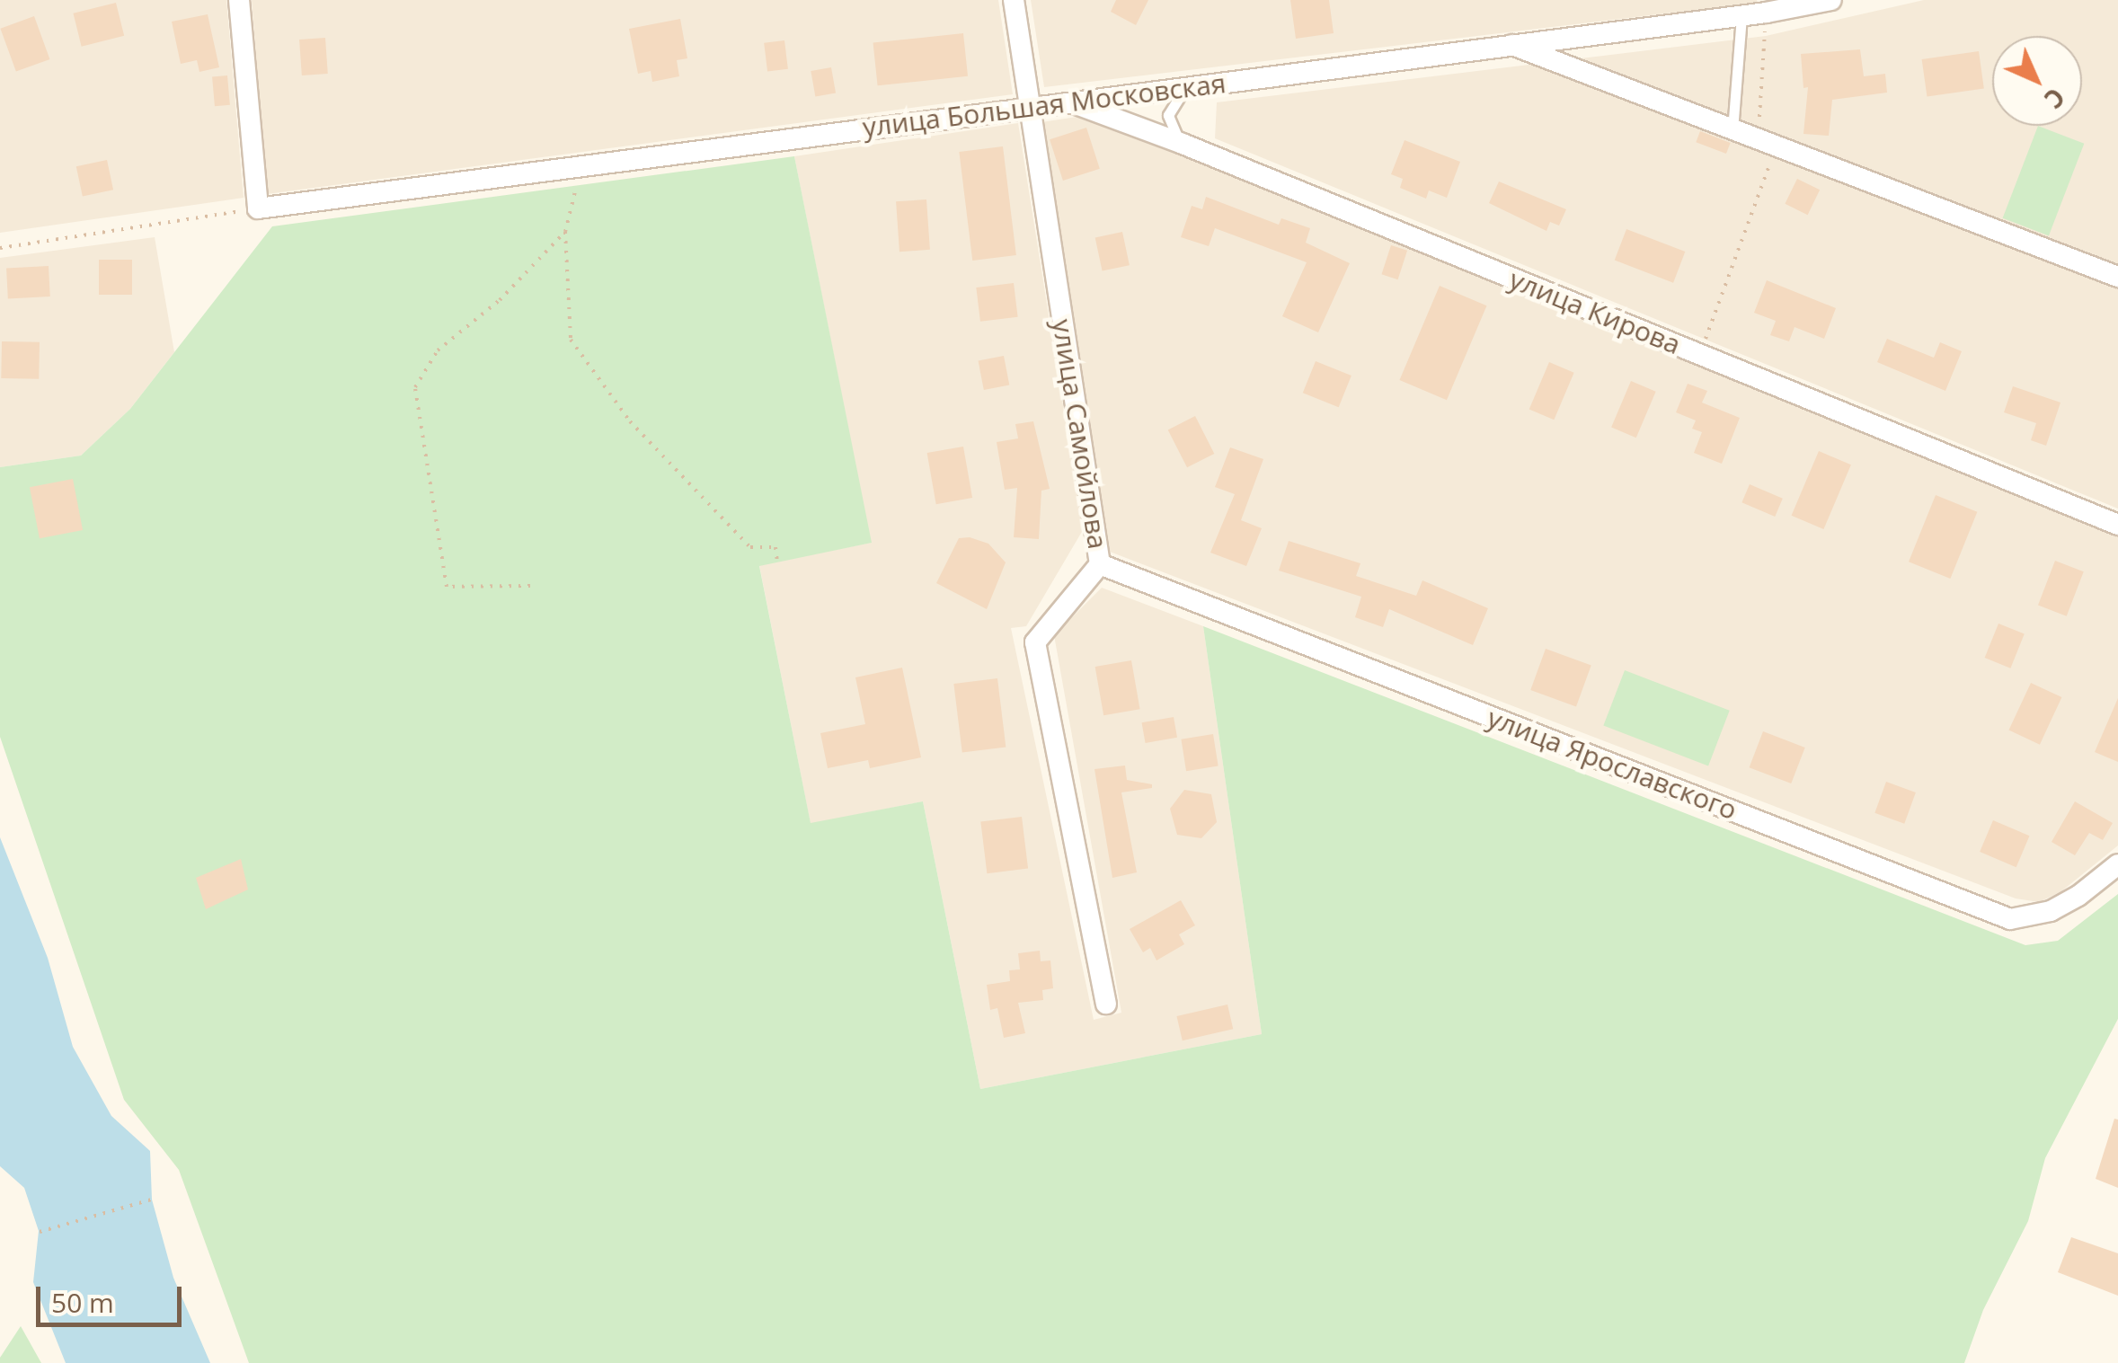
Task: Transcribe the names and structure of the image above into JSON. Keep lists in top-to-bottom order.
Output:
{
  "streets": {
    "street": [
      "улица Большая Московская",
      "улица Кирова",
      "улица Самойлова",
      "улица Ярославского"
    ]
  },
  "crossings": [
    ["улица Большая Московская", "улица Кирова"],
    ["улица Большая Московская", "улица Самойлова"],
    ["улица Самойлова", "улица Ярославского"]
  ],
  "scale_bar": "50 m",
  "north": "bottom right"
}
